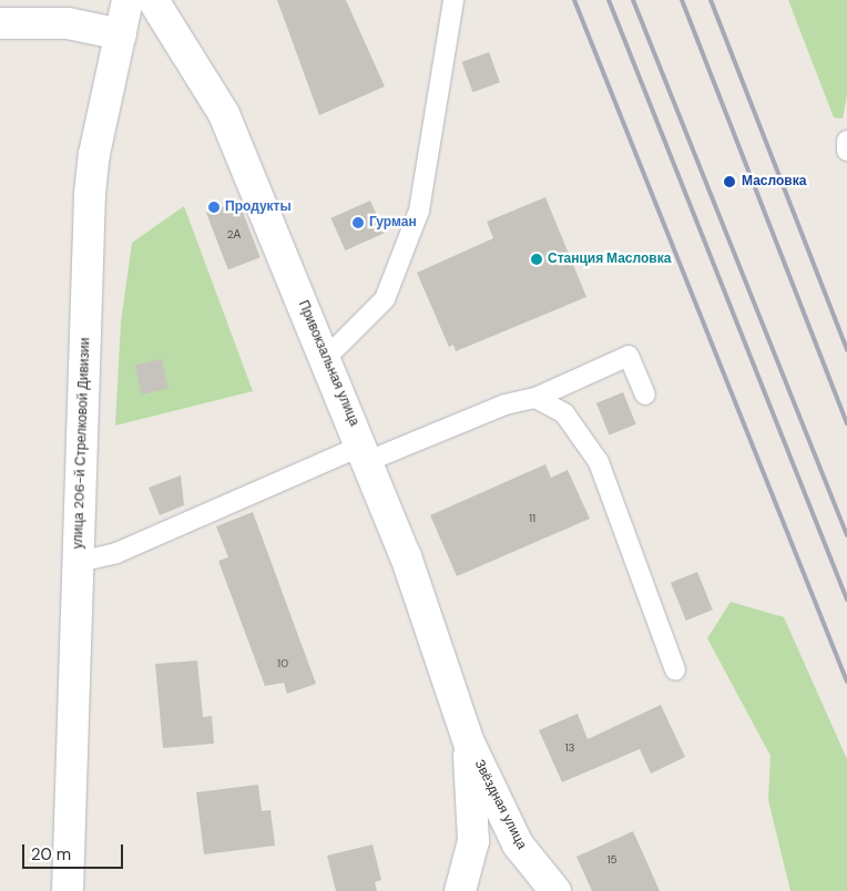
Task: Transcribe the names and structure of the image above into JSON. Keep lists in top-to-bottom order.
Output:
{
  "streets": {
    "street": ["Привокзальная улица", "улица 206-й Стрелковой Дивизии", "Звёздная улица"]
  },
  "crossings": [
    ["Привокзальная улица", "Звёздная улица"]
  ],
  "places": [
    "Масловка",
    "Продукты",
    "Гурман",
    "Станция Масловка"
  ],
  "house_numbers": [
    "2А",
    "11",
    "10",
    "13",
    "15"
  ],
  "scale_bar": "20 m"
}
